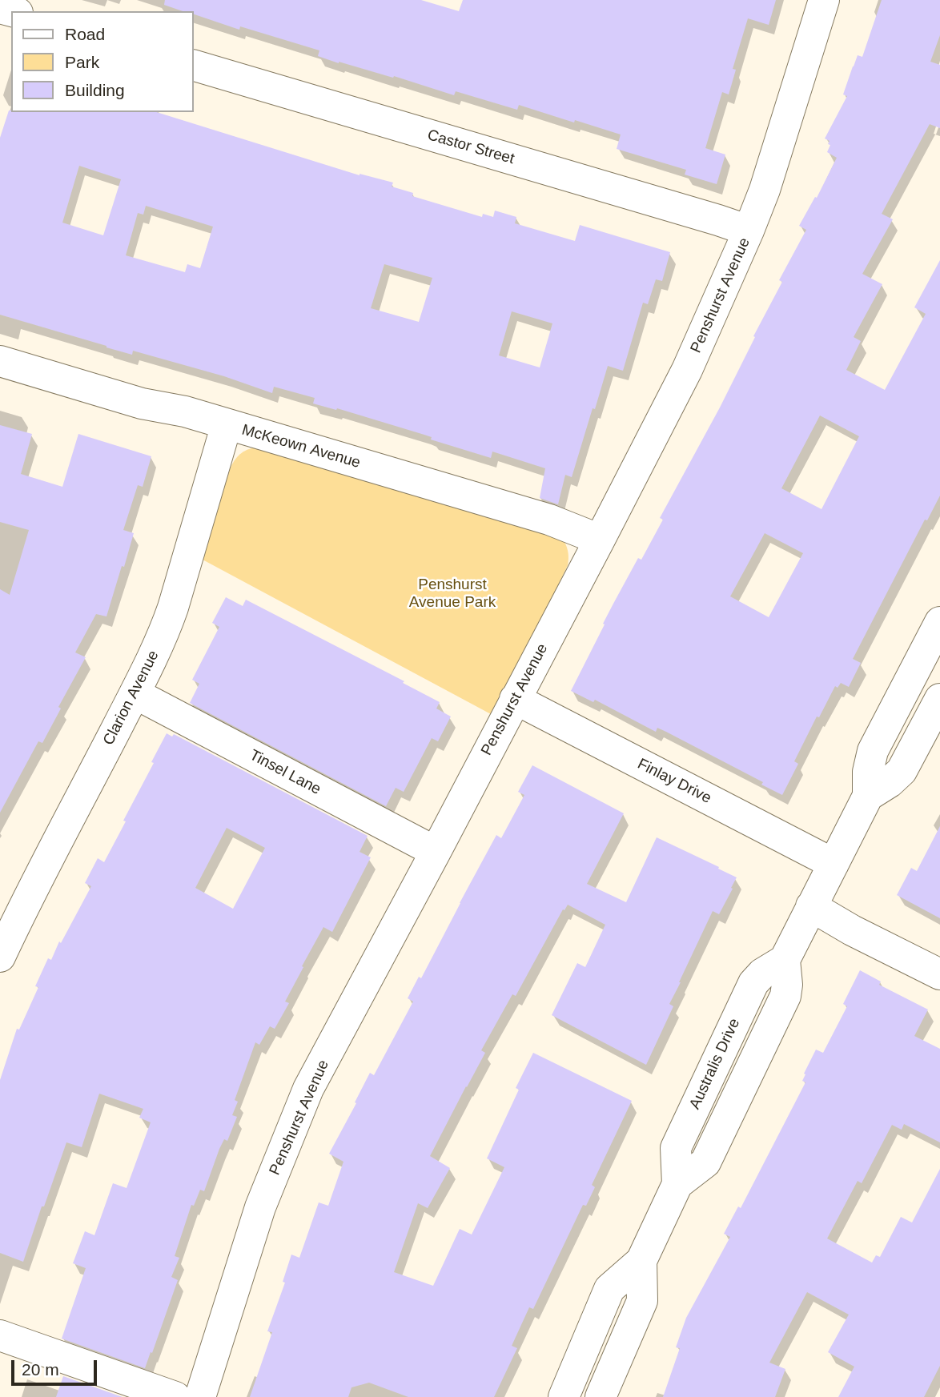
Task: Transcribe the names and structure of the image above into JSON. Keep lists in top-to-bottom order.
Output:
{
  "streets": {
    "street": [
      "Castor Street",
      "Penshurst Avenue",
      "McKeown Avenue",
      "Clarion Avenue",
      "Tinsel Lane",
      "Finlay Drive"
    ]
  },
  "crossings": [
    ["Castor Street", "Penshurst Avenue"],
    ["Penshurst Avenue", "McKeown Avenue"],
    ["Penshurst Avenue", "Tinsel Lane"],
    ["Penshurst Avenue", "Finlay Drive"],
    ["McKeown Avenue", "Clarion Avenue"],
    ["Clarion Avenue", "Tinsel Lane"]
  ],
  "parks": ["Penshurst Avenue Park"],
  "legend": ["Road", "Park", "Building"],
  "scale_bar": "20 m"
}
